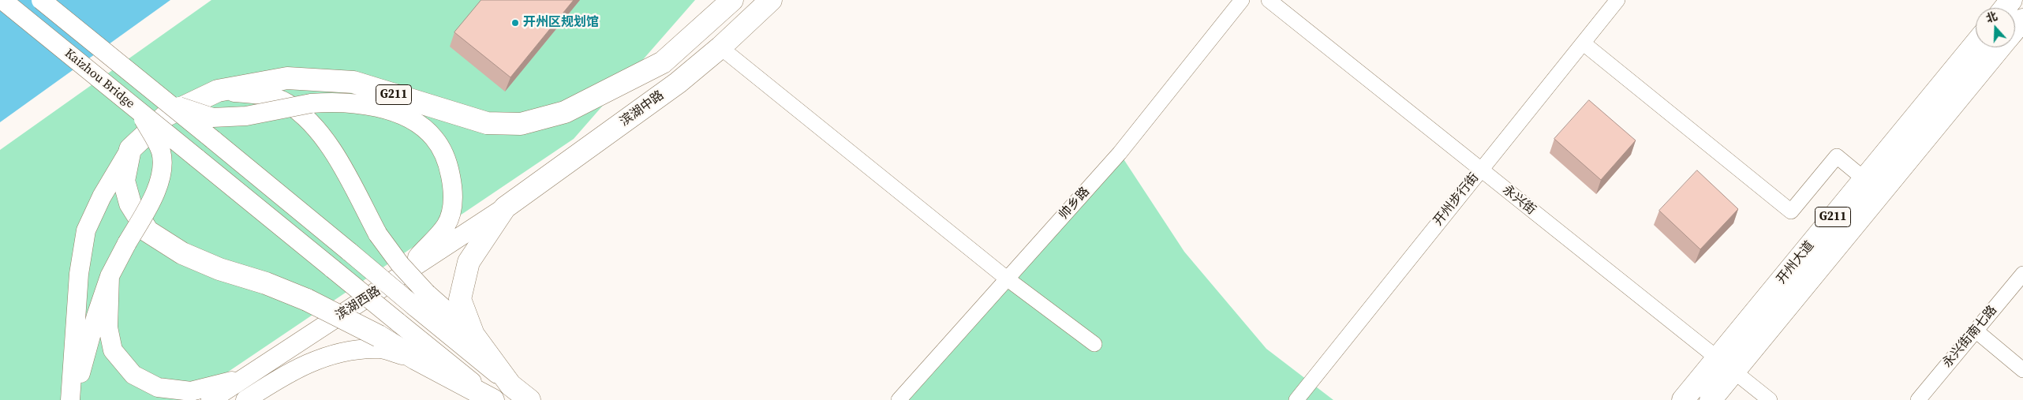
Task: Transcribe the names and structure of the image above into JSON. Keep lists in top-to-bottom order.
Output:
{
  "streets": {
    "highway": ["G211", "滨湖中路", "开州大道"],
    "main road": ["Kaizhou Bridge", "滨湖西路"],
    "street": [
      "开州步行街",
      "永兴街",
      "帅乡路",
      "永兴街南七路"
    ]
  },
  "crossings": [
    ["滨湖中路", "滨湖西路"],
    ["开州步行街", "永兴街"],
    ["永兴街", "开州大道"]
  ],
  "places": ["开州区规划馆"],
  "north": "top"
}
